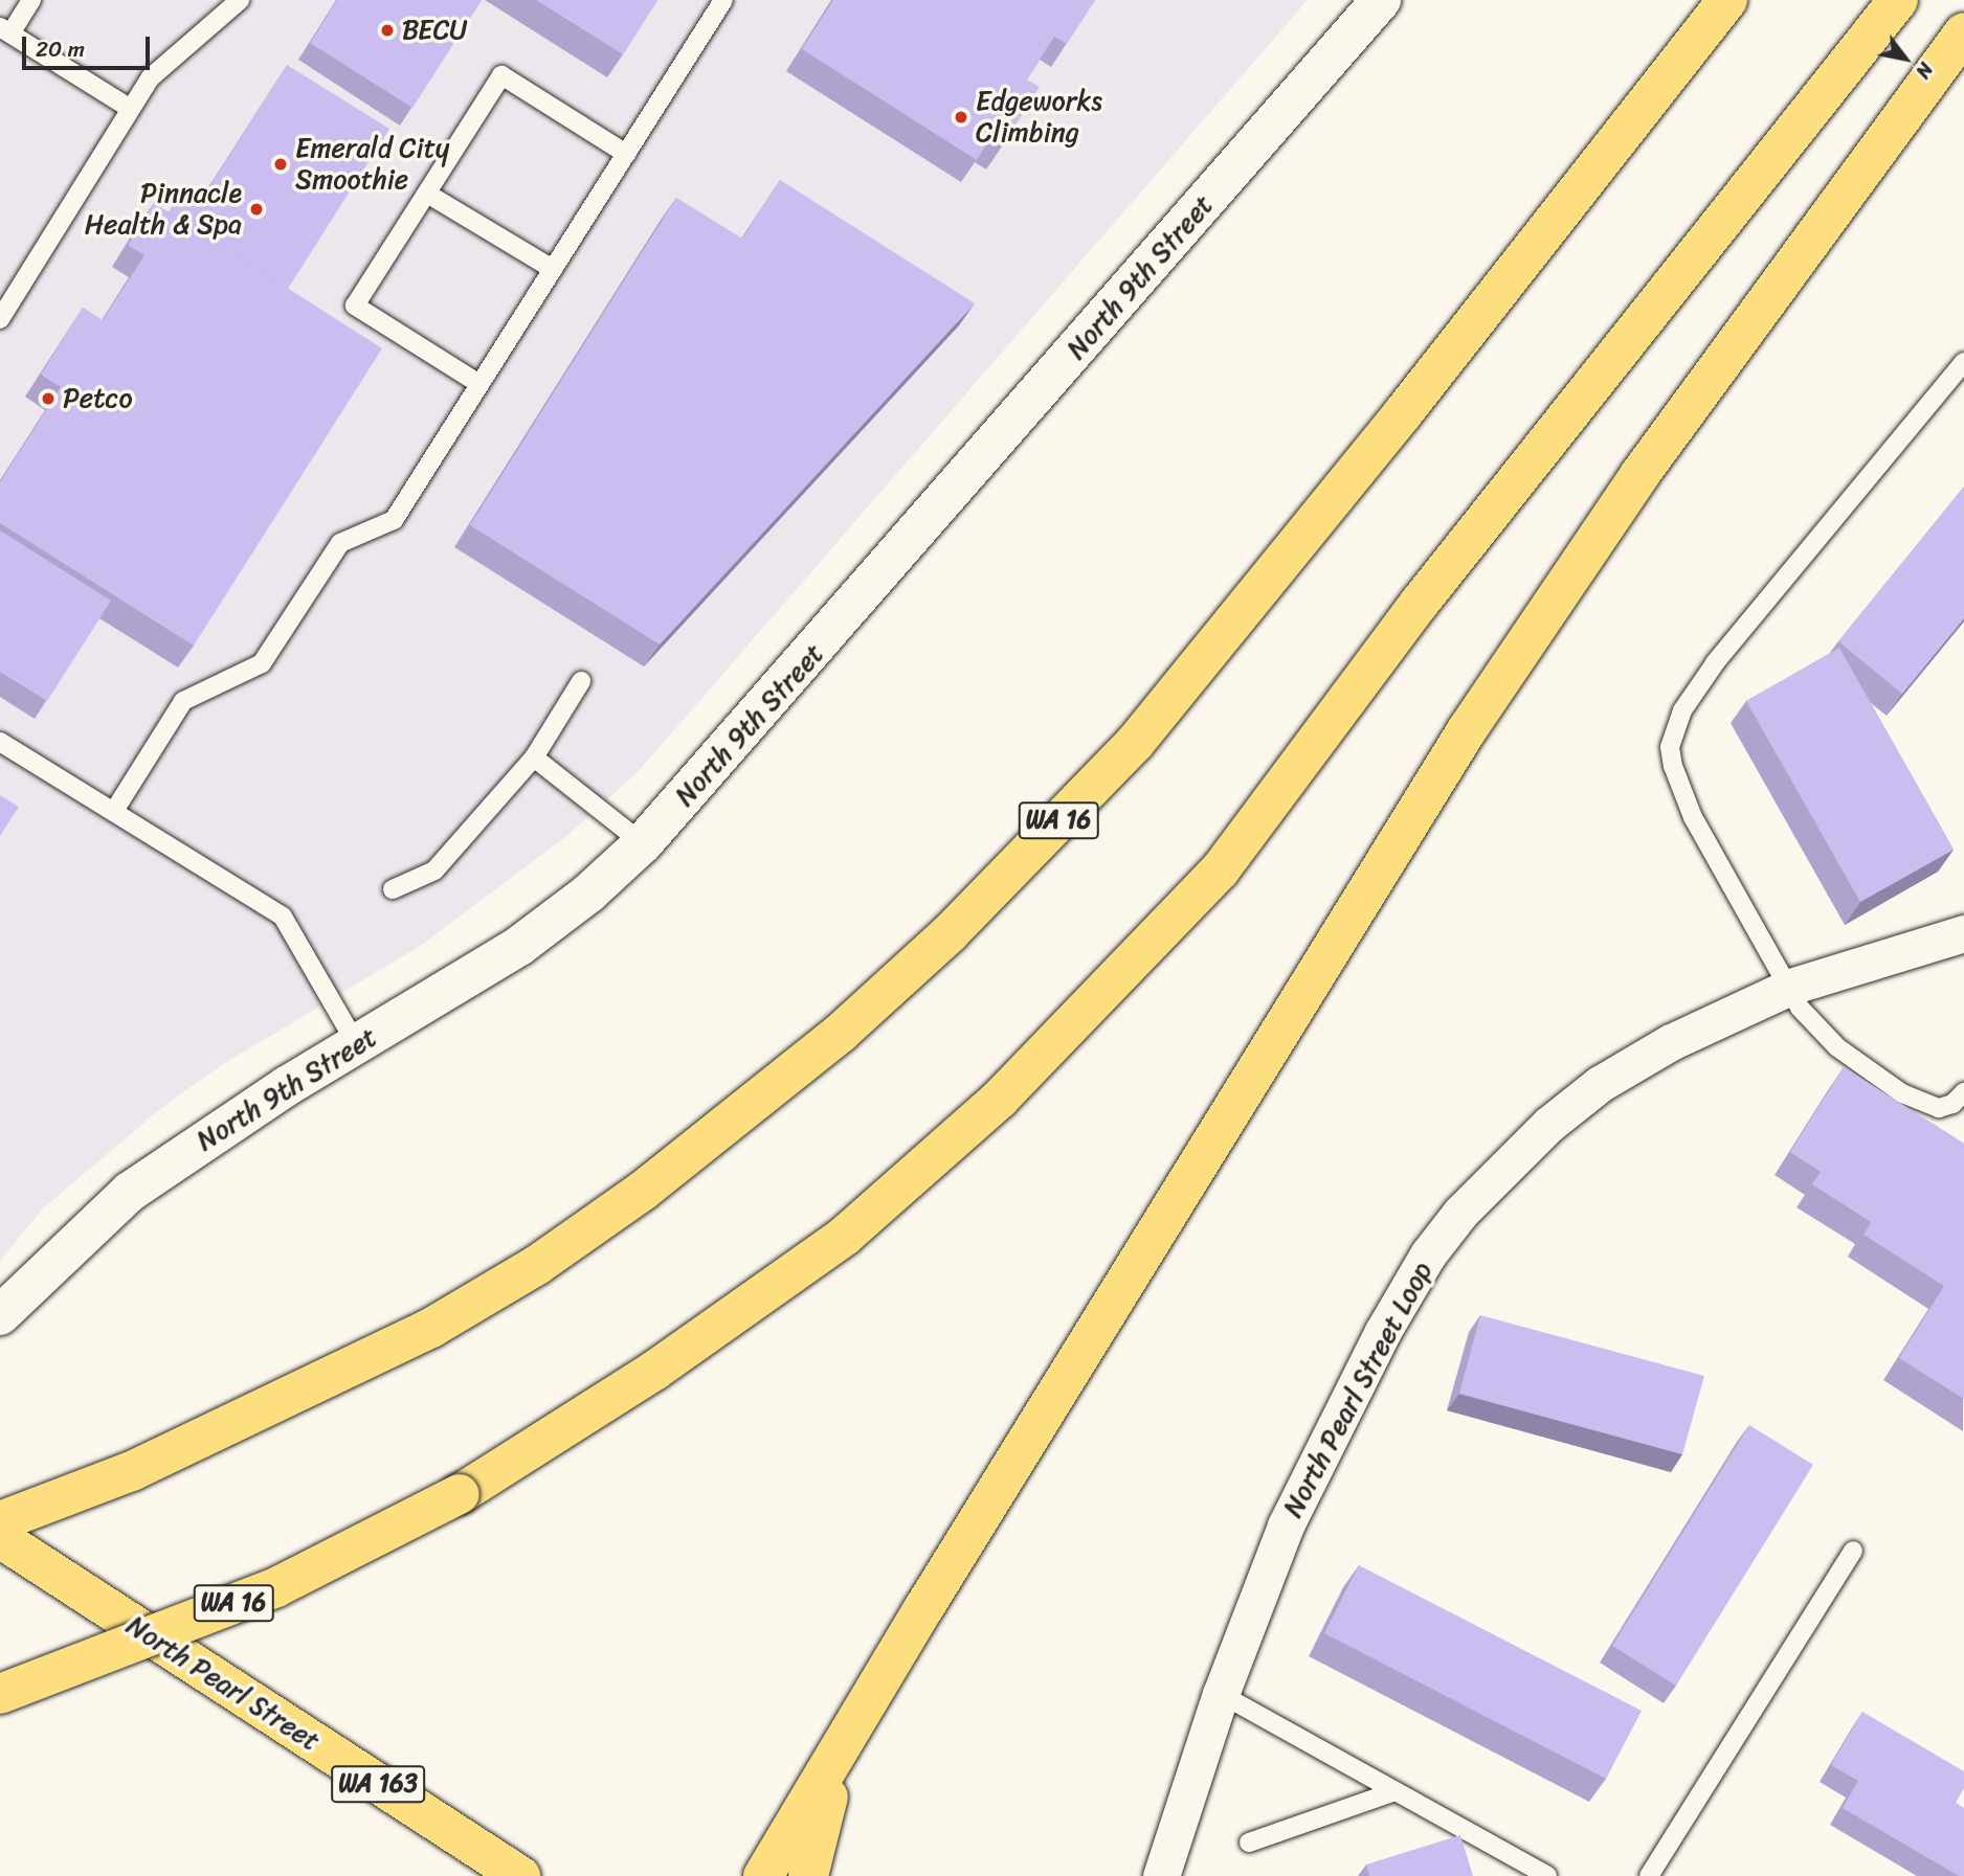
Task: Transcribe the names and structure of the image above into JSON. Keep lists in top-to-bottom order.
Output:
{
  "streets": {
    "main road": ["WA 16", "North Pearl Street", "WA 163"],
    "street": ["North 9th Street", "North Pearl Street Loop"]
  },
  "places": [
    "BECU",
    "Edgeworks Climbing",
    "Emerald City Smoothie",
    "Pinnacle Health & Spa",
    "Petco"
  ],
  "scale_bar": "20 m",
  "north": "bottom right"
}
